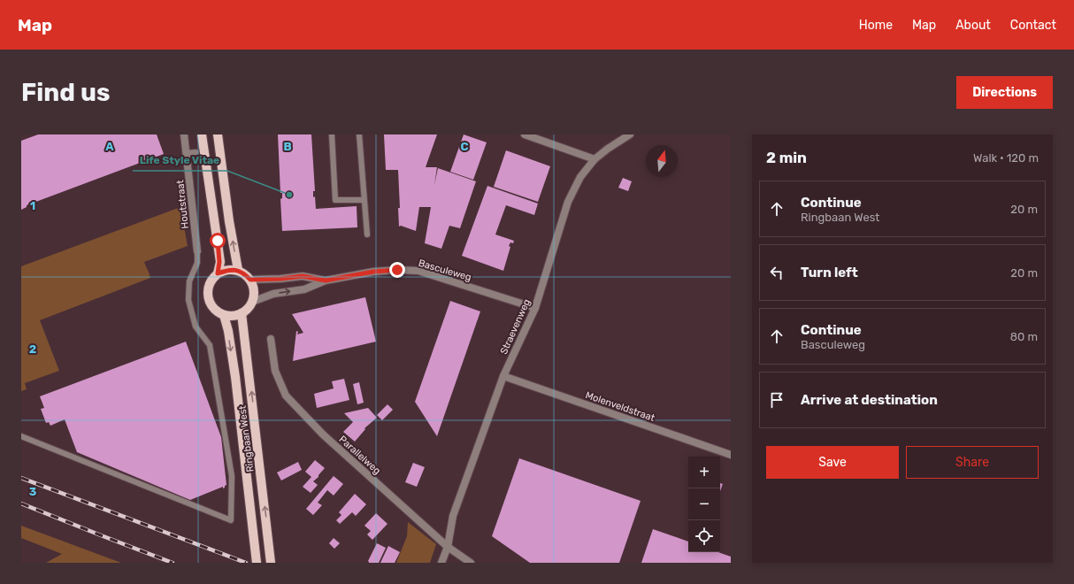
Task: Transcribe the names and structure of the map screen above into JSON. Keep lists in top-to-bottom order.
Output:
{
  "streets": {
    "main road": ["Ringbaan West"],
    "street": [
      "Houtstraat",
      "Basculeweg",
      "Straevenweg",
      "Molenveldstraat",
      "Parallelweg"
    ]
  },
  "crossings": [
    ["Basculeweg", "Straevenweg"],
    ["Basculeweg", "Ringbaan West"],
    ["Straevenweg", "Molenveldstraat"],
    ["Straevenweg", "Parallelweg"]
  ],
  "places": ["Life Style Vitae"],
  "north": "top",
  "page": {
    "header": "Map",
    "nav": [
      "Home",
      "Map",
      "About",
      "Contact"
    ],
    "buttons": [
      "Directions",
      ["Save", "Share"]
    ],
    "title": "Find us",
    "heading": ["2 min", "Walk · 120 m"],
    "list": [
      ["Continue", "Ringbaan West", "20 m"],
      ["Turn left", "20 m"],
      ["Continue", "Basculeweg", "80 m"],
      "Arrive at destination"
    ],
    "map_buttons": ["+", "−"]
  },
  "grid": {
    "columns": ["A", "B", "C"],
    "rows": ["1", "2", "3"]
  }
}
